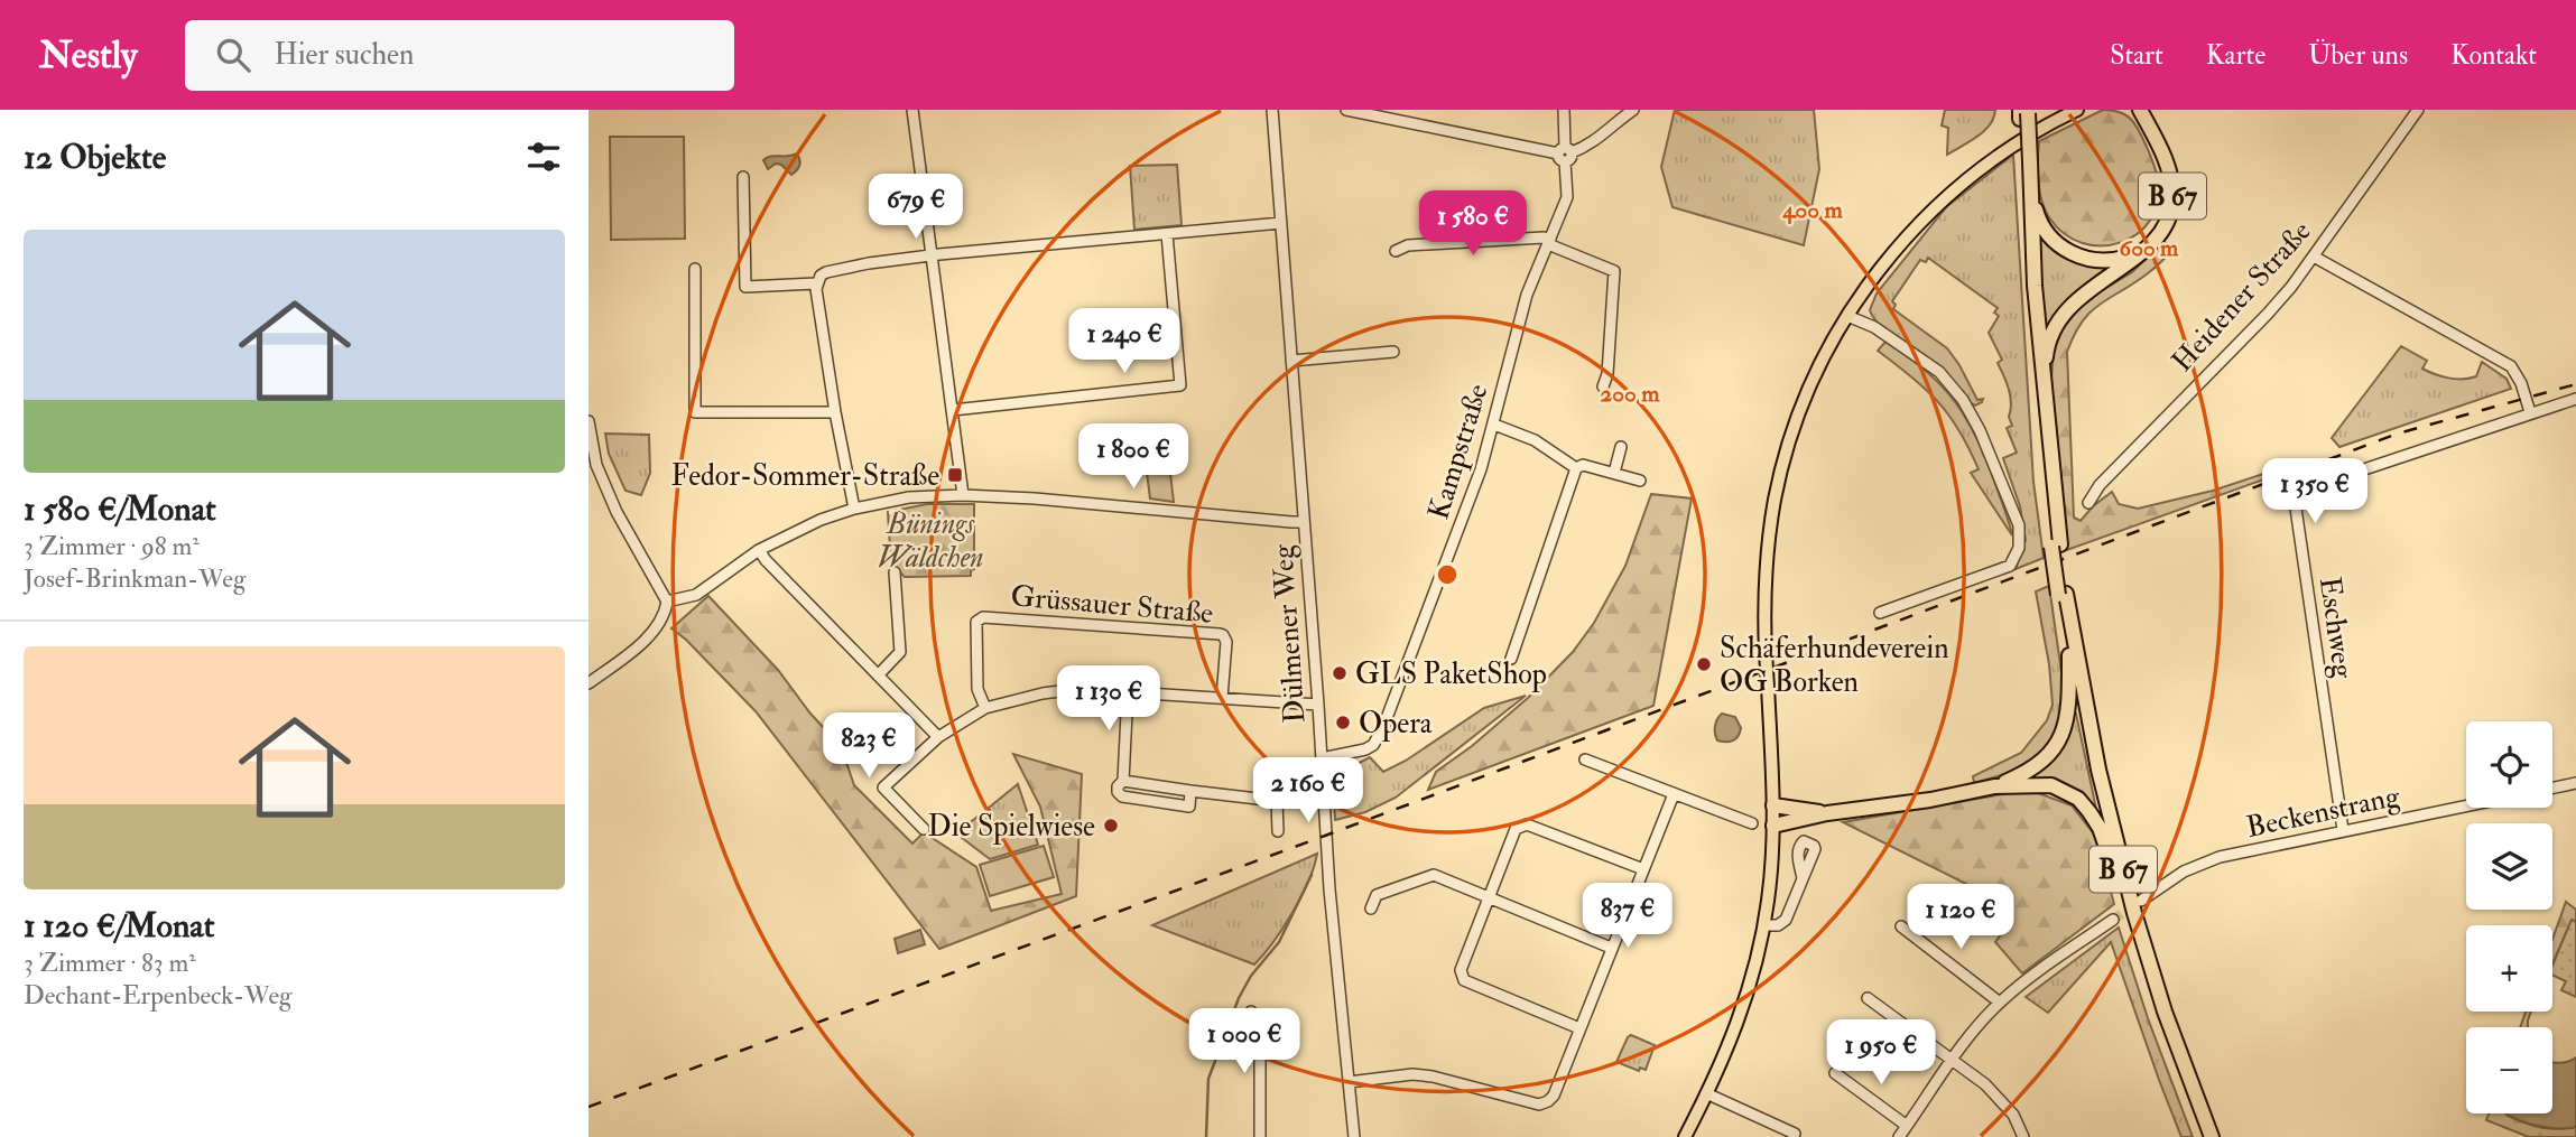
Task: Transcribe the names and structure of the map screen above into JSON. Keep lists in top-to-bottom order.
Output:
{
  "streets": {
    "highway": ["B 67"],
    "street": [
      "Heidener Straße",
      "Kampstraße",
      "Grüssauer Straße",
      "Eschweg",
      "Dülmener Weg",
      "Beckenstrang"
    ]
  },
  "crossings": [
    ["Kampstraße", "Dülmener Weg"],
    ["Eschweg", "Beckenstrang"]
  ],
  "parks": ["Bünings Wäldchen"],
  "places": {
    "transit": ["Fedor-Sommer-Straße"],
    "other": [
      "Schäferhundeverein OG Borken",
      "GLS PaketShop",
      "Opera",
      "Die Spielwiese"
    ]
  },
  "page": {
    "header": "Nestly",
    "search": "Hier suchen",
    "nav": [
      "Start",
      "Karte",
      "Über uns",
      "Kontakt"
    ],
    "heading": "12 Objekte",
    "price": [
      "679 €",
      "1 580 €",
      "1 240 €",
      "1 800 €",
      "1 350 €",
      "1 130 €",
      "823 €",
      "2 160 €",
      "837 €",
      "1 120 €",
      "1 000 €",
      "1 950 €"
    ],
    "list": [
      {
        "name": "1 580 €/Monat",
        "note": "3 Zimmer · 98 m² · Josef-Brinkman-Weg"
      },
      {
        "name": "1 120 €/Monat",
        "note": "3 Zimmer · 83 m² · Dechant-Erpenbeck-Weg"
      }
    ],
    "map_buttons": ["+", "−"]
  },
  "rings": ["400 m", "600 m", "200 m"]
}
